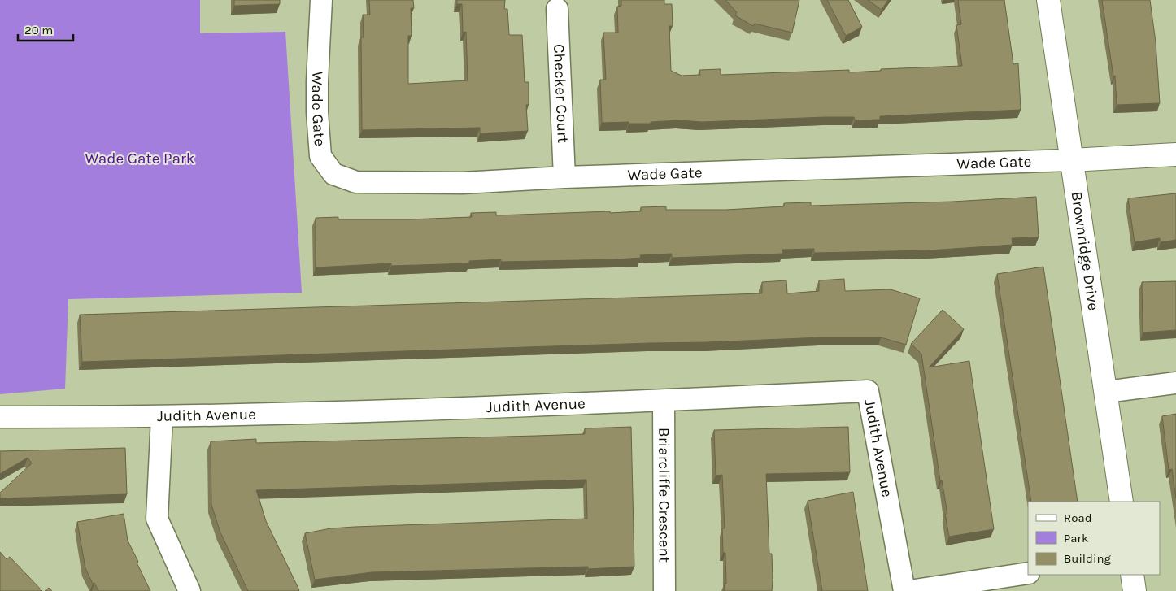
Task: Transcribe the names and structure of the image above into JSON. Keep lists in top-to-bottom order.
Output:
{
  "streets": {
    "street": [
      "Checker Court",
      "Wade Gate",
      "Brownridge Drive",
      "Judith Avenue",
      "Briarcliffe Crescent"
    ]
  },
  "crossings": [
    ["Checker Court", "Wade Gate"],
    ["Wade Gate", "Brownridge Drive"],
    ["Judith Avenue", "Briarcliffe Crescent"]
  ],
  "parks": ["Wade Gate Park"],
  "legend": ["Road", "Park", "Building"],
  "scale_bar": "20 m"
}
